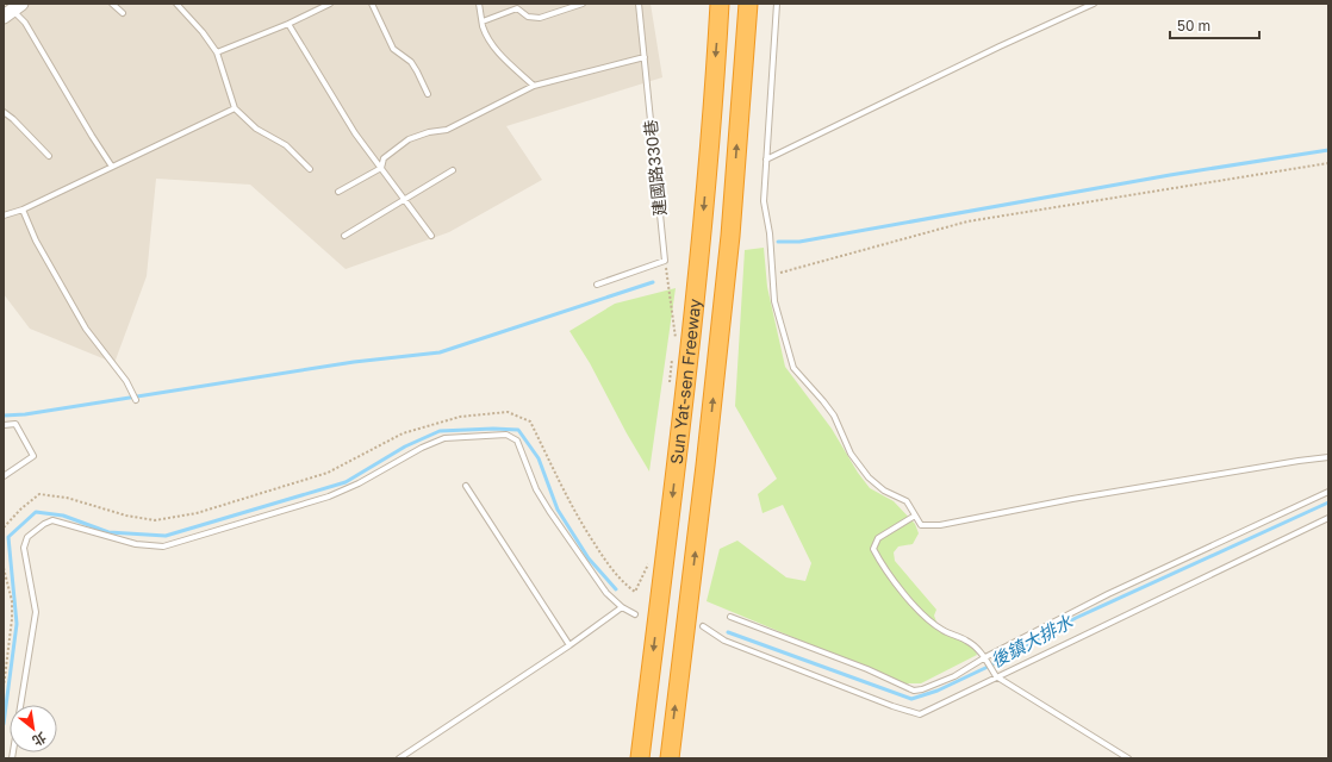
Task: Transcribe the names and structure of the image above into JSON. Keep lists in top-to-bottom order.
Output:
{
  "streets": {
    "highway": ["Sun Yat-sen Freeway"],
    "lane": ["建國路330巷"]
  },
  "water": ["後鎮大排水"],
  "scale_bar": "50 m",
  "north": "bottom right"
}
